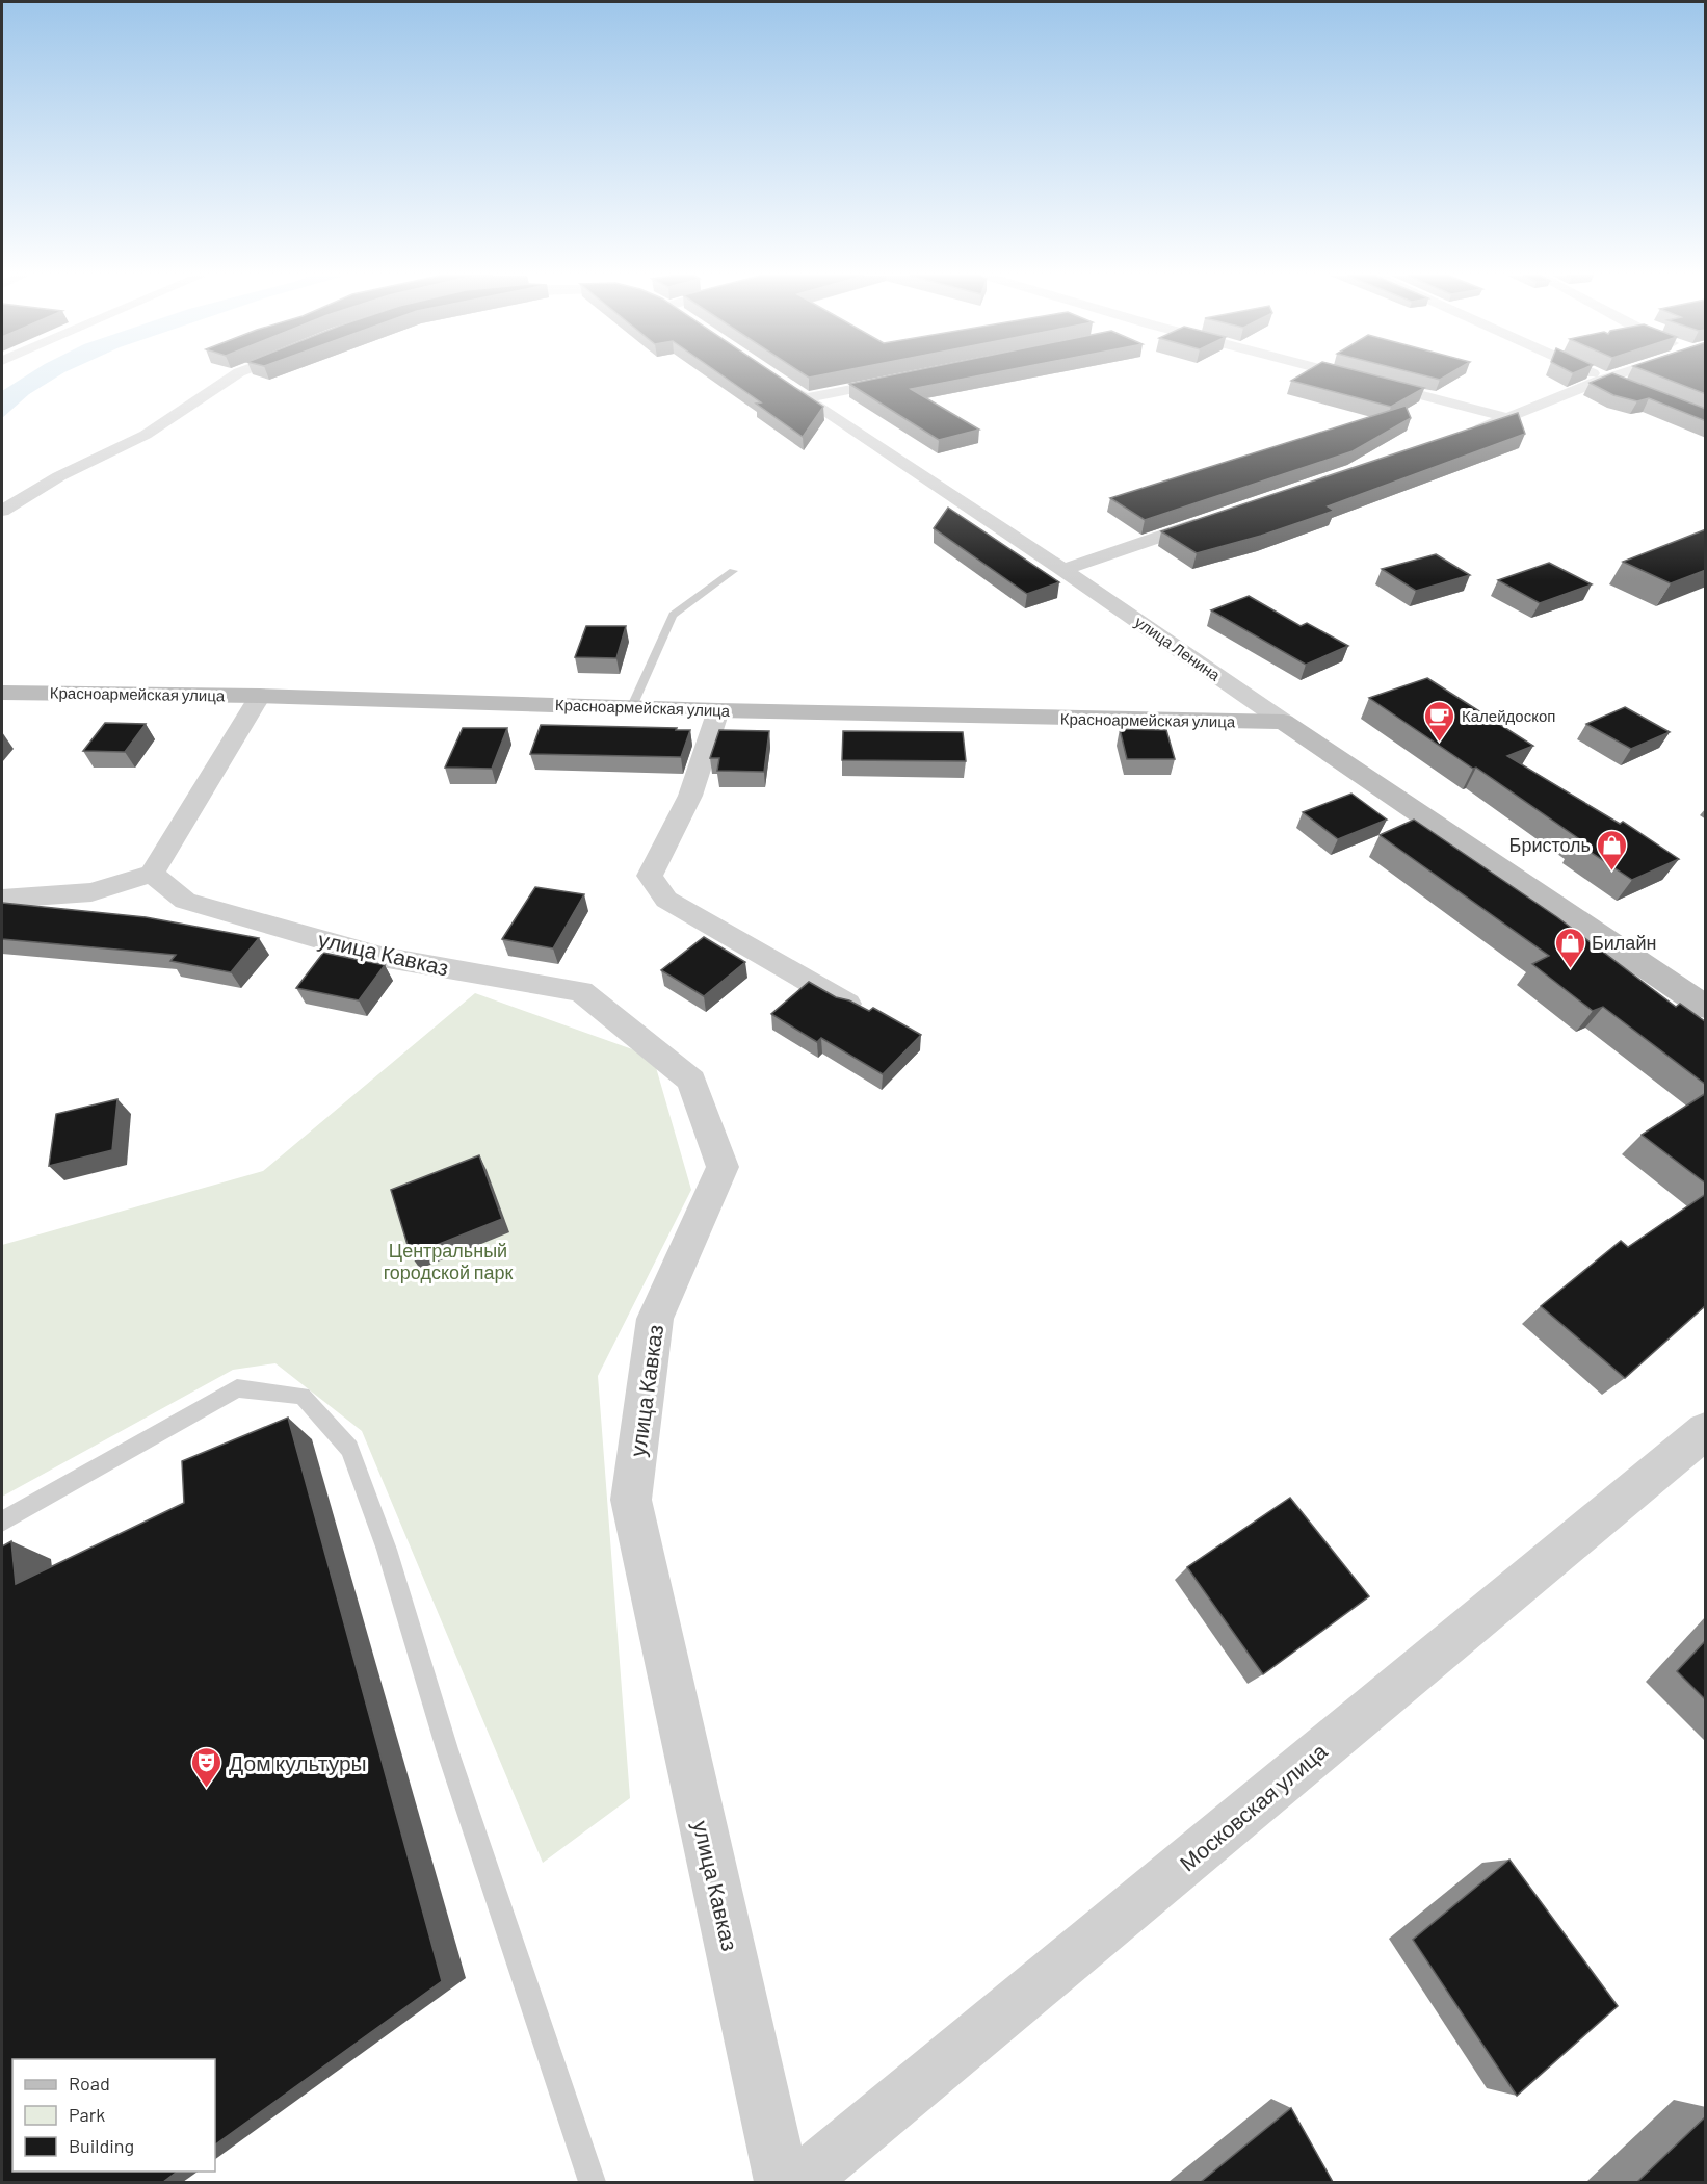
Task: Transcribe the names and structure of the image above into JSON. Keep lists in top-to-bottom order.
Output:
{
  "streets": {
    "street": [
      "улица Ленина",
      "Красноармейская улица",
      "улица Кавказ",
      "Московская улица"
    ]
  },
  "crossings": [
    ["улица Ленина", "Красноармейская улица"]
  ],
  "parks": ["Центральный городской парк"],
  "places": {
    "cafe": ["Калейдоскоп"],
    "shop": ["Бристоль", "Билайн"],
    "theatre": ["Дом культуры"]
  },
  "legend": ["Road", "Park", "Building"]
}
